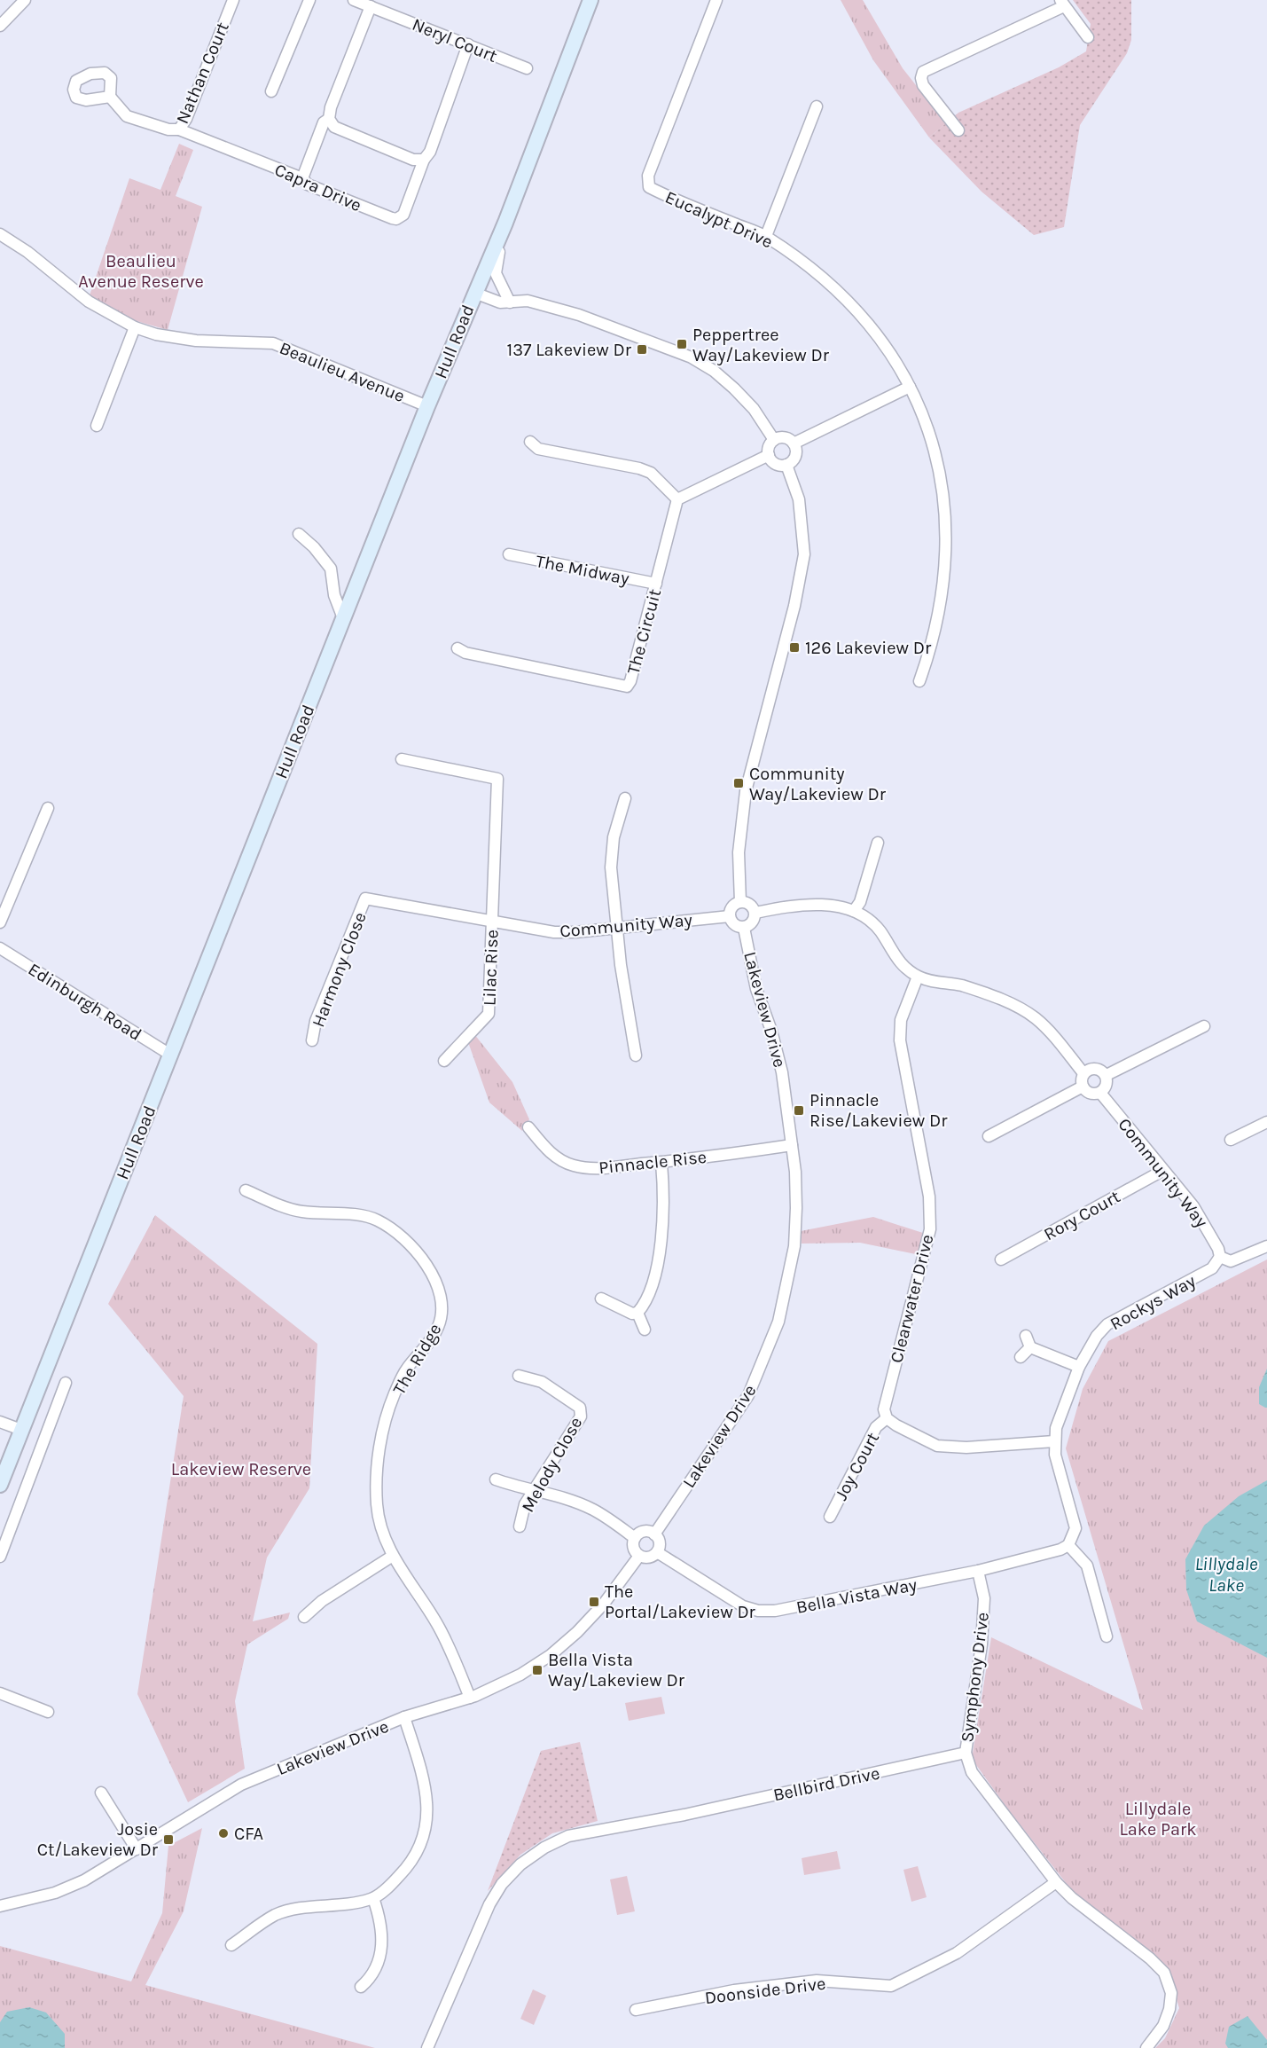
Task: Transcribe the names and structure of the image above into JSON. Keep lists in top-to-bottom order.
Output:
{
  "streets": {
    "main road": ["Hull Road"],
    "street": [
      "Neryl Court",
      "Nathan Court",
      "Capra Drive",
      "Eucalypt Drive",
      "Beaulieu Avenue",
      "The Midway",
      "The Circuit",
      "Community Way",
      "Lilac Rise",
      "Harmony Close",
      "Edinburgh Road",
      "Lakeview Drive",
      "Pinnacle Rise",
      "Rory Court",
      "Clearwater Drive",
      "Rockys Way",
      "The Ridge",
      "Melody Close",
      "Joy Court",
      "Bella Vista Way",
      "Symphony Drive",
      "Bellbird Drive",
      "Doonside Drive"
    ]
  },
  "crossings": [
    ["Nathan Court", "Capra Drive"],
    ["Hull Road", "Beaulieu Avenue"],
    ["Hull Road", "Edinburgh Road"],
    ["The Midway", "The Circuit"],
    ["Community Way", "Lilac Rise"],
    ["Community Way", "Harmony Close"],
    ["Community Way", "Lakeview Drive"],
    ["Community Way", "Rory Court"],
    ["Community Way", "Rockys Way"],
    ["Lilac Rise", "Harmony Close"],
    ["Lakeview Drive", "Pinnacle Rise"],
    ["Lakeview Drive", "The Ridge"],
    ["Lakeview Drive", "Bella Vista Way"],
    ["Clearwater Drive", "Joy Court"],
    ["Rockys Way", "Bella Vista Way"],
    ["Bella Vista Way", "Symphony Drive"],
    ["Symphony Drive", "Bellbird Drive"]
  ],
  "water": ["Lillydale Lake"],
  "parks": ["Beaulieu Avenue Reserve", "Lakeview Reserve", "Lillydale Lake Park"],
  "places": {
    "transit": [
      "Peppertree Way/Lakeview Dr",
      "137 Lakeview Dr",
      "126 Lakeview Dr",
      "Community Way/Lakeview Dr",
      "Pinnacle Rise/Lakeview Dr",
      "The Portal/Lakeview Dr",
      "Bella Vista Way/Lakeview Dr",
      "Josie Ct/Lakeview Dr"
    ],
    "other": ["CFA"]
  }
}
